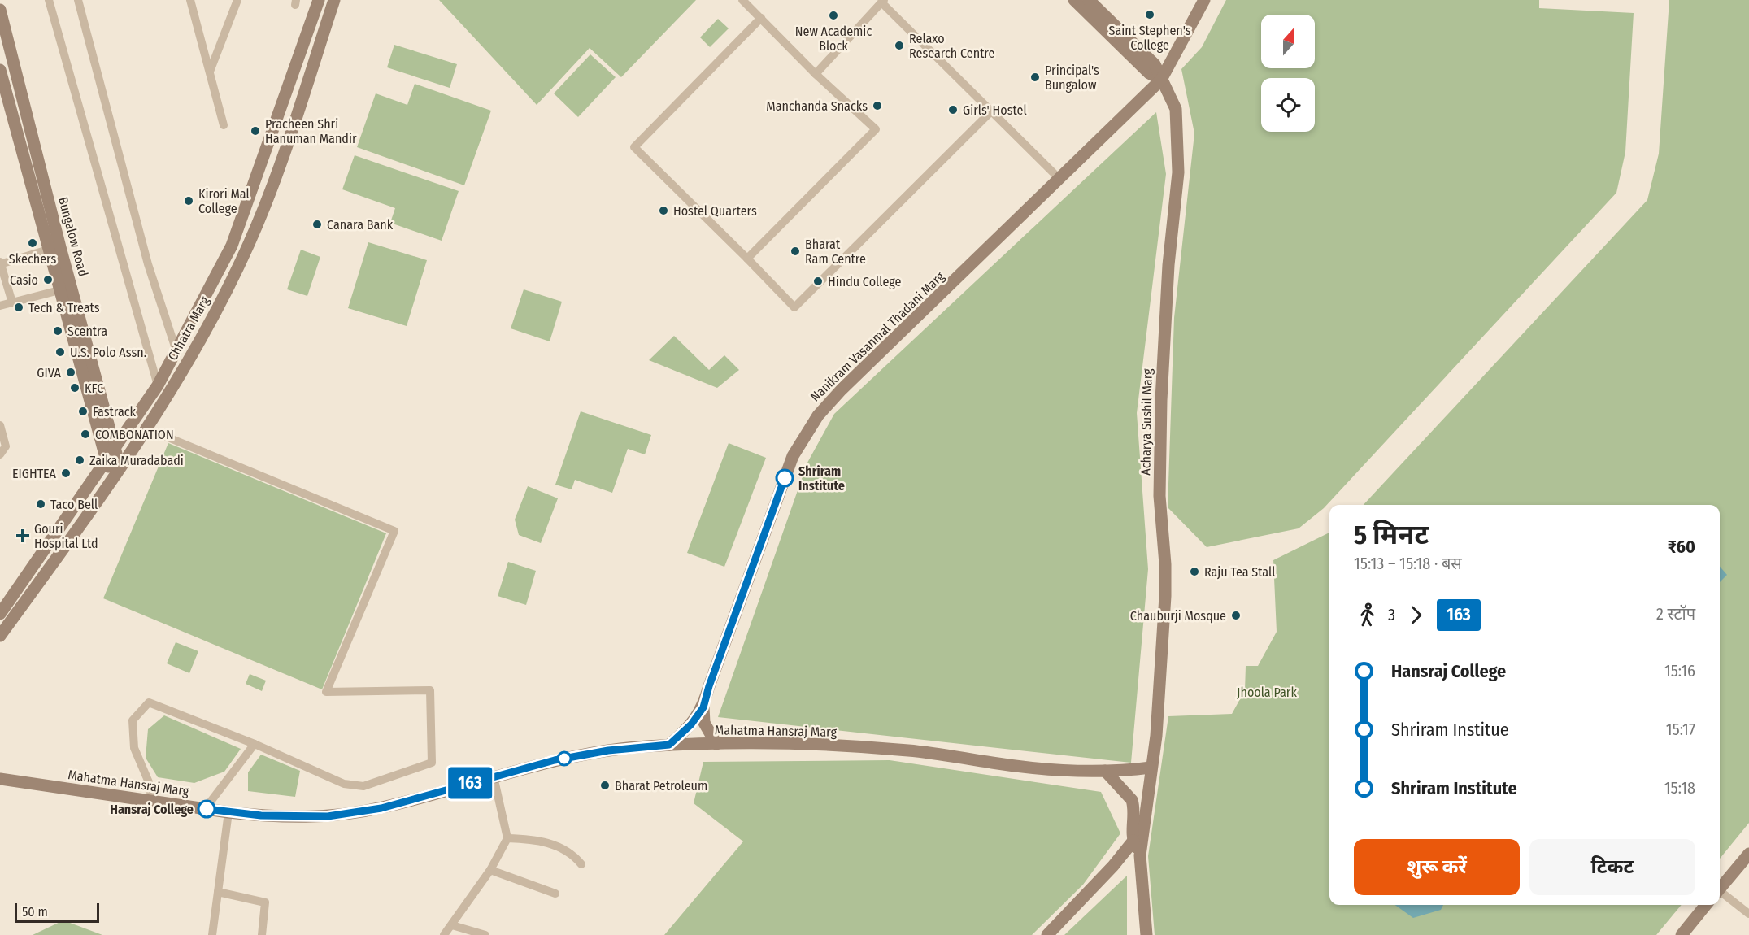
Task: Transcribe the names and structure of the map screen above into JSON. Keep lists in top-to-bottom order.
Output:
{
  "streets": {
    "street": [
      "Bungalow Road",
      "Chhatra Marg",
      "Nanikram Vasanmal Thadani Marg",
      "Acharya Sushil Marg",
      "Mahatma Hansraj Marg"
    ]
  },
  "crossings": [
    ["Bungalow Road", "Chhatra Marg"],
    ["Nanikram Vasanmal Thadani Marg", "Acharya Sushil Marg"],
    ["Acharya Sushil Marg", "Mahatma Hansraj Marg"]
  ],
  "parks": ["Jhoola Park"],
  "places": {
    "other": [
      "Saint Stephen's College",
      "New Academic Block",
      "Relaxo Research Centre",
      "Principal's Bungalow",
      "Manchanda Snacks",
      "Girls' Hostel",
      "Pracheen Shri Hanuman Mandir",
      "Kirori Mal College",
      "Hostel Quarters",
      "Canara Bank",
      "Skechers",
      "Bharat Ram Centre",
      "Casio",
      "Hindu College",
      "Tech & Treats",
      "Scentra",
      "U.S. Polo Assn.",
      "GIVA",
      "KFC",
      "Fastrack",
      "COMBONATION",
      "Zaika Muradabadi",
      "EIGHTEA",
      "Shriram Institute",
      "Taco Bell",
      "Raju Tea Stall",
      "Chauburji Mosque",
      "Bharat Petroleum",
      "Hansraj College"
    ],
    "health": ["Gouri Hospital Ltd"]
  },
  "lines": ["bus line 163"],
  "scale_bar": "50 m",
  "north": "top",
  "page": {
    "on_map": "163",
    "heading": ["5 मिनट", "15:13 – 15:18 · बस", "₹60"],
    "legs": ["3", "163", "2 स्टॉप"],
    "list": [
      {
        "name": "Hansraj College",
        "value": "15:16"
      },
      {
        "name": "Shriram Institue",
        "value": "15:17"
      },
      {
        "name": "Shriram Institute",
        "value": "15:18"
      }
    ],
    "buttons": ["शुरू करें", "टिकट"],
    "scale": "50 m"
  }
}
